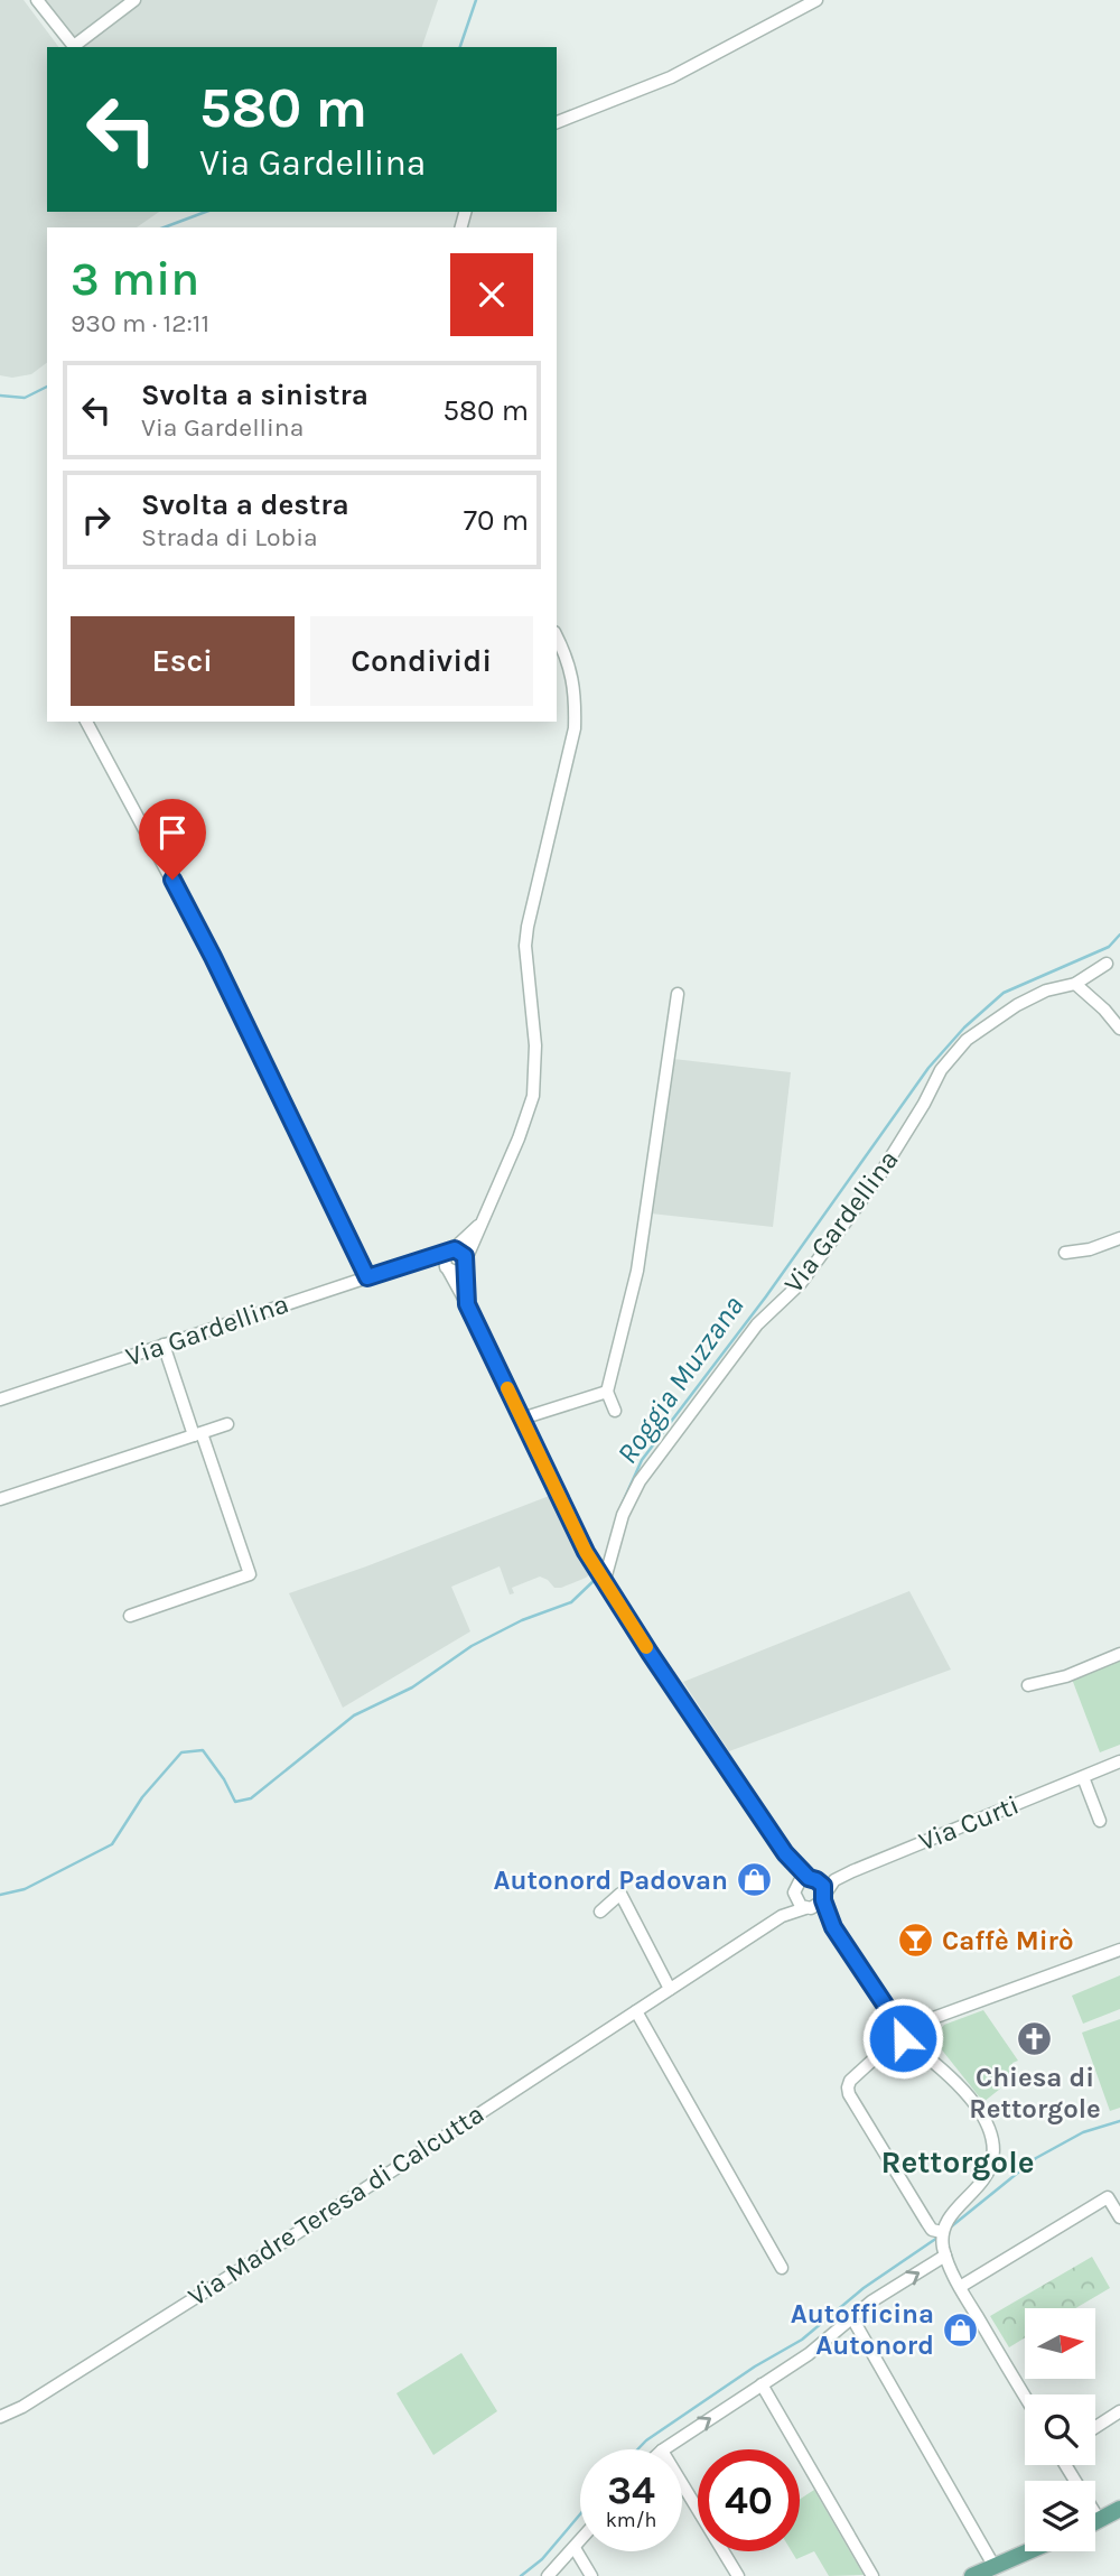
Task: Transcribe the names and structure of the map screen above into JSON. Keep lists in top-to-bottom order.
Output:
{
  "streets": {
    "street": ["Via Gardellina", "Via Curti", "Via Madre Teresa di Calcutta"]
  },
  "crossings": [
    ["Via Curti", "Via Madre Teresa di Calcutta"]
  ],
  "districts": ["Rettorgole"],
  "water": ["Roggia Muzzana"],
  "places": {
    "shop": ["Autonord Padovan", "Autofficina Autonord"],
    "bar": ["Caffè Mirò"],
    "church": ["Chiesa di Rettorgole"]
  },
  "north": "right",
  "page": {
    "turn": ["580 m", "Via Gardellina"],
    "heading": ["3 min", "930 m · 12:11"],
    "list": [
      {
        "name": "Svolta a sinistra",
        "note": "Via Gardellina",
        "value": "580 m"
      },
      {
        "name": "Svolta a destra",
        "note": "Strada di Lobia",
        "value": "70 m"
      }
    ],
    "buttons": ["Esci", "Condividi"],
    "speed": "34 km/h",
    "limit": "40"
  }
}
